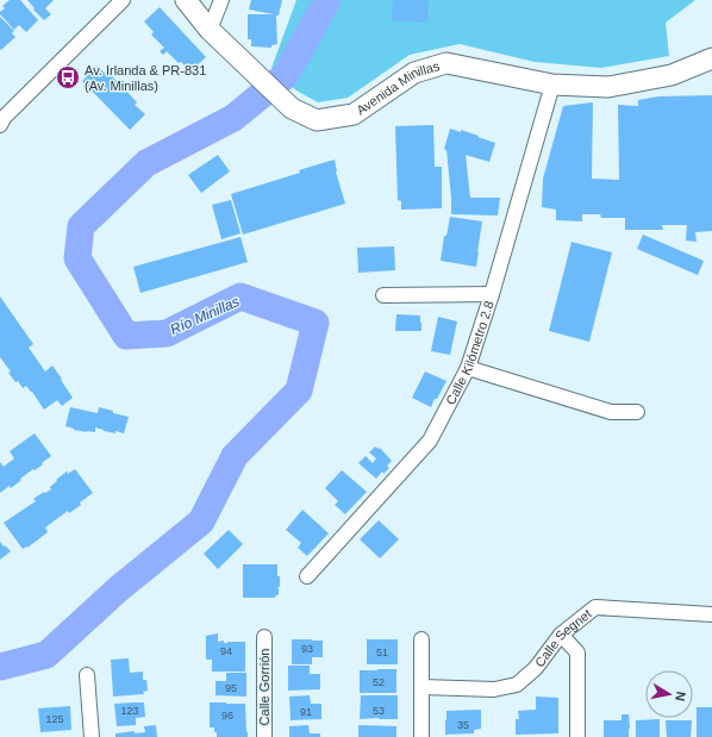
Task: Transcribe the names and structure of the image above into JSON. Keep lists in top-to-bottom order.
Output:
{
  "streets": {
    "street": [
      "Avenida Minillas",
      "Calle Kilómetro 2.8",
      "Calle Segnet",
      "Calle Gorrión"
    ]
  },
  "crossings": [
    ["Avenida Minillas", "Calle Kilómetro 2.8"]
  ],
  "water": ["Río Minillas"],
  "places": {
    "bus stop": ["Av. Irlanda & PR-831 (Av. Minillas)"]
  },
  "house_numbers": [
    "93",
    "94",
    "51",
    "52",
    "95",
    "123",
    "53",
    "91",
    "96",
    "125",
    "35"
  ],
  "north": "right"
}
